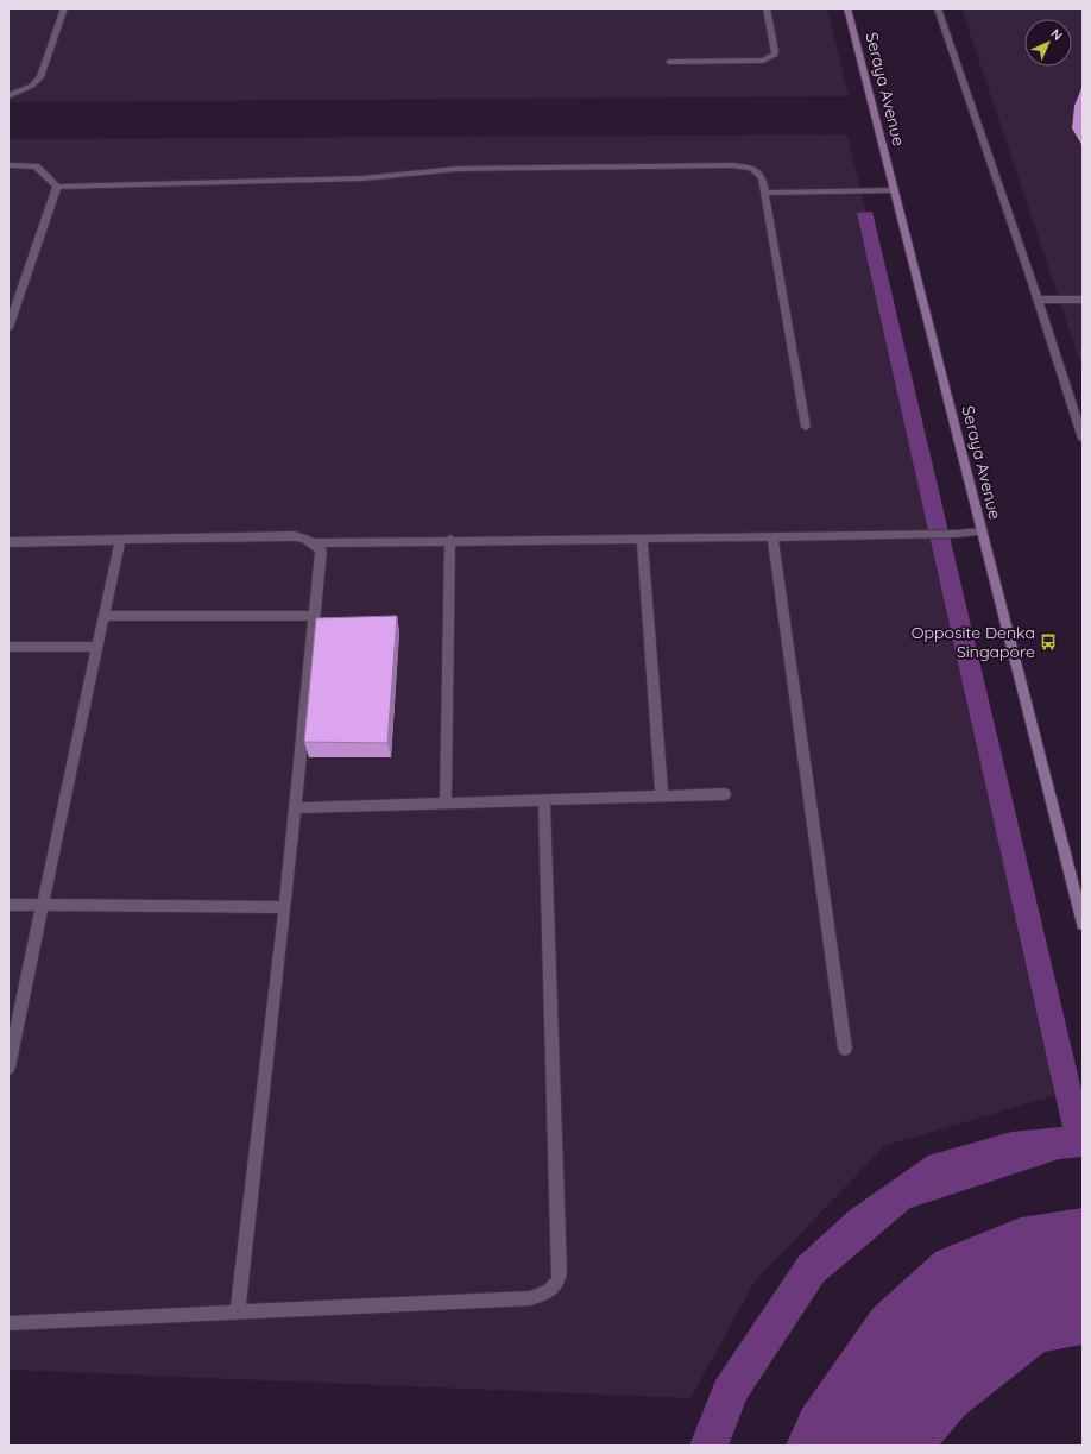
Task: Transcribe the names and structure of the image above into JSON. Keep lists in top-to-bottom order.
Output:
{
  "streets": {
    "street": ["Seraya Avenue"]
  },
  "places": {
    "bus stop": ["Opposite Denka Singapore"]
  },
  "north": "top right"
}
